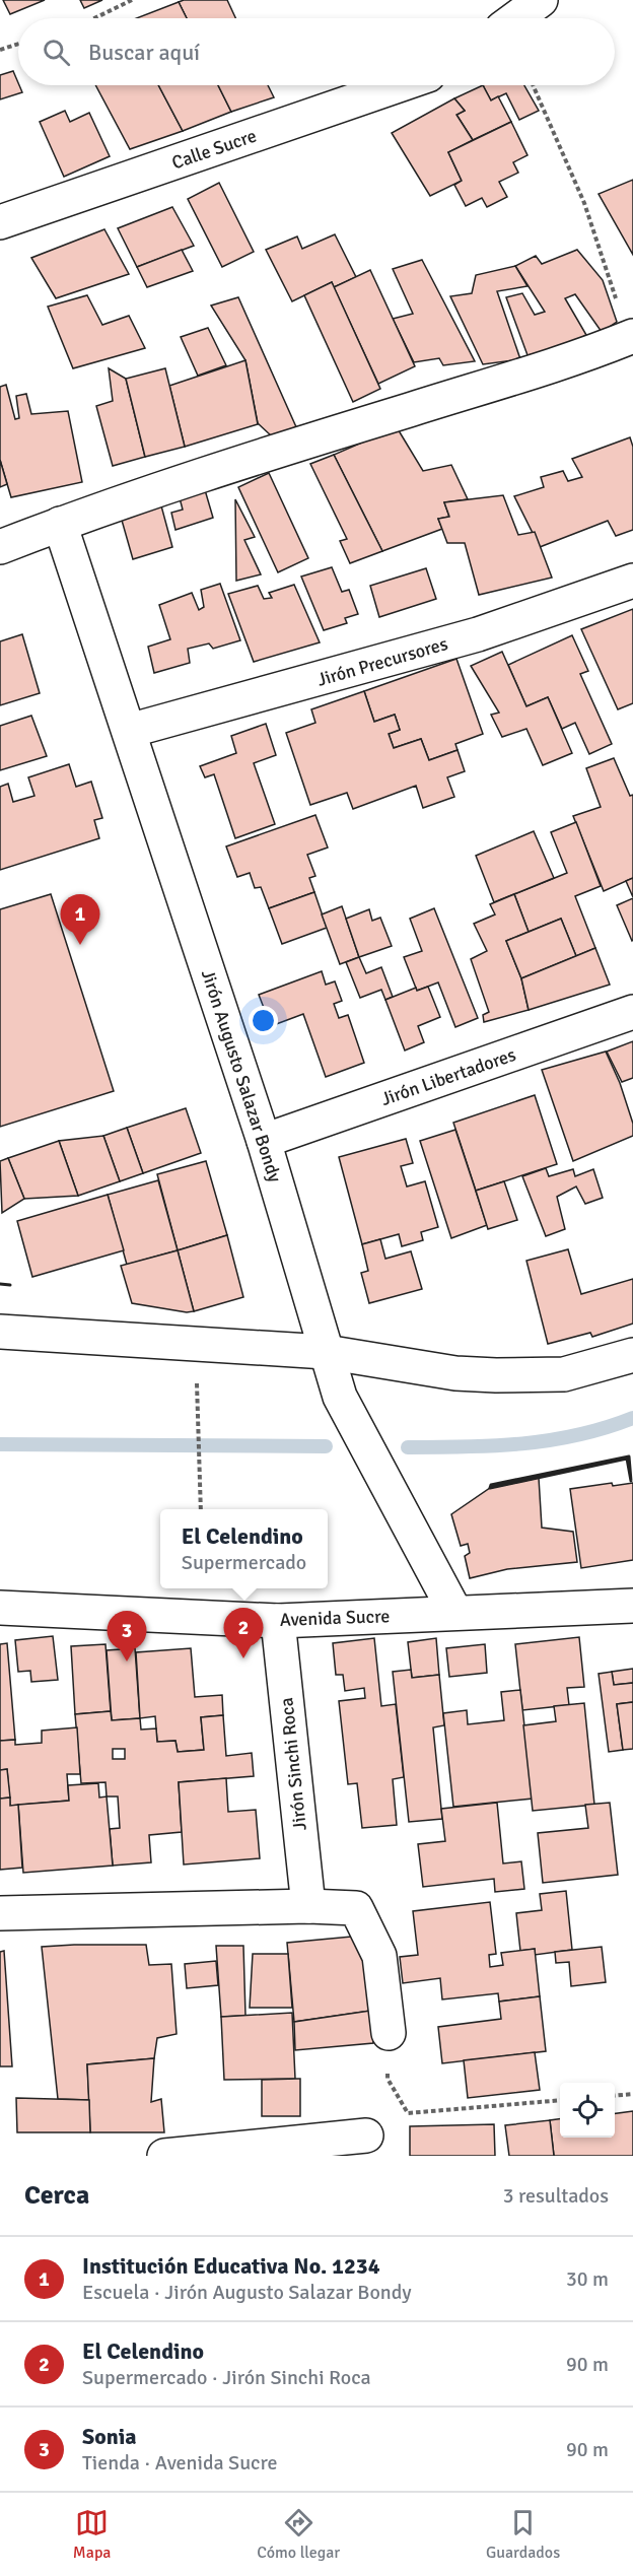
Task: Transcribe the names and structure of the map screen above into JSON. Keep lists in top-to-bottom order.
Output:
{
  "streets": {
    "street": [
      "Calle Sucre",
      "Jirón Precursores",
      "Jirón Augusto Salazar Bondy",
      "Jirón Libertadores",
      "Avenida Sucre",
      "Jirón Sinchi Roca"
    ]
  },
  "crossings": [
    ["Jirón Precursores", "Jirón Augusto Salazar Bondy"],
    ["Jirón Augusto Salazar Bondy", "Jirón Libertadores"],
    ["Jirón Augusto Salazar Bondy", "Avenida Sucre"],
    ["Avenida Sucre", "Jirón Sinchi Roca"]
  ],
  "page": {
    "search": "Buscar aquí",
    "pins": ["1", "2", "3"],
    "popup": ["El Celendino", "Supermercado"],
    "heading": ["Cerca", "3 resultados"],
    "list": [
      {
        "mark": "1",
        "name": "Institución Educativa No. 1234",
        "note": "Escuela · Jirón Augusto Salazar Bondy",
        "value": "30 m"
      },
      {
        "mark": "2",
        "name": "El Celendino",
        "note": "Supermercado · Jirón Sinchi Roca",
        "value": "90 m"
      },
      {
        "mark": "3",
        "name": "Sonia",
        "note": "Tienda · Avenida Sucre",
        "value": "90 m"
      }
    ],
    "nav": ["Mapa", "Cómo llegar", "Guardados"]
  }
}
